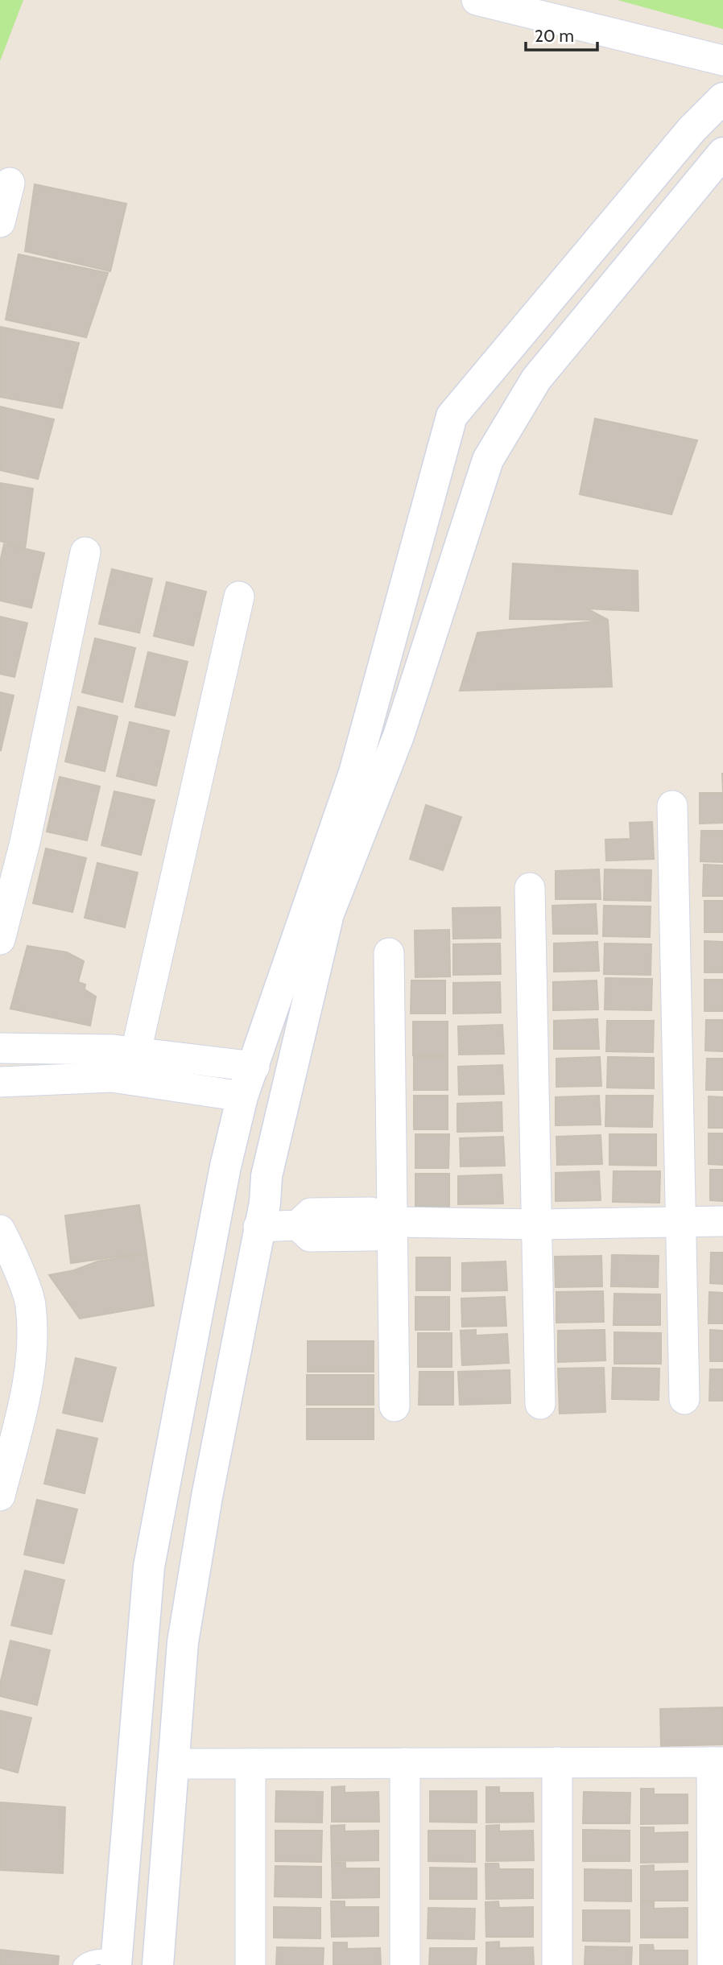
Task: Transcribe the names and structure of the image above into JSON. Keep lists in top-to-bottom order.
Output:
{
  "scale_bar": "20 m"
}
